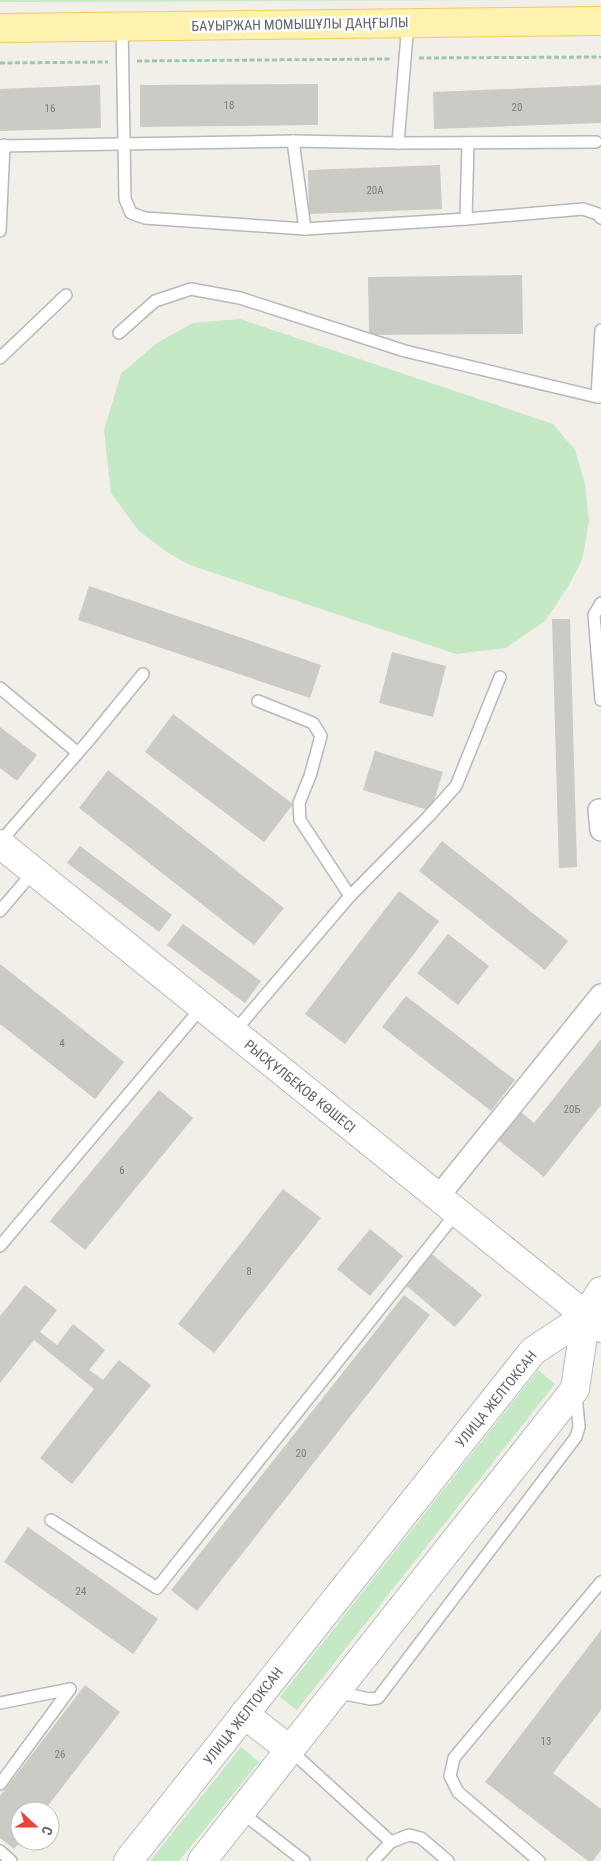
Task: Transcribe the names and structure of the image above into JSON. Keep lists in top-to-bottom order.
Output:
{
  "streets": {
    "main road": ["БАУЫРЖАН МОМЫШҰЛЫ ДАҢҒЫЛЫ", "РЫСҚҰЛБЕКОВ КӨШЕСІ", "УЛИЦА ЖЕЛТОКСАН"]
  },
  "crossings": [
    ["РЫСҚҰЛБЕКОВ КӨШЕСІ", "УЛИЦА ЖЕЛТОКСАН"]
  ],
  "house_numbers": [
    "18",
    "20",
    "16",
    "20А",
    "4",
    "20Б",
    "6",
    "8",
    "20",
    "24",
    "13",
    "26"
  ],
  "north": "right"
}
